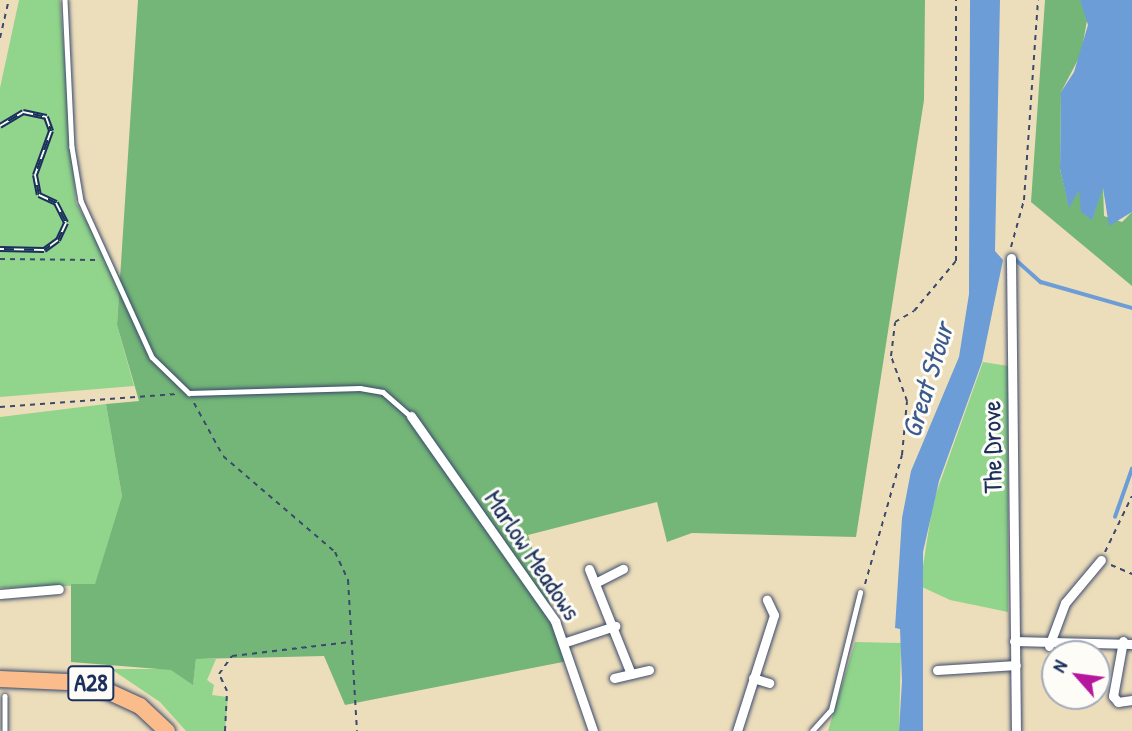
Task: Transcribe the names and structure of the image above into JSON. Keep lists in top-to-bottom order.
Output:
{
  "streets": {
    "highway": ["A28"],
    "street": ["The Drove", "Marlow Meadows"]
  },
  "water": ["Great Stour"],
  "north": "top left"
}
